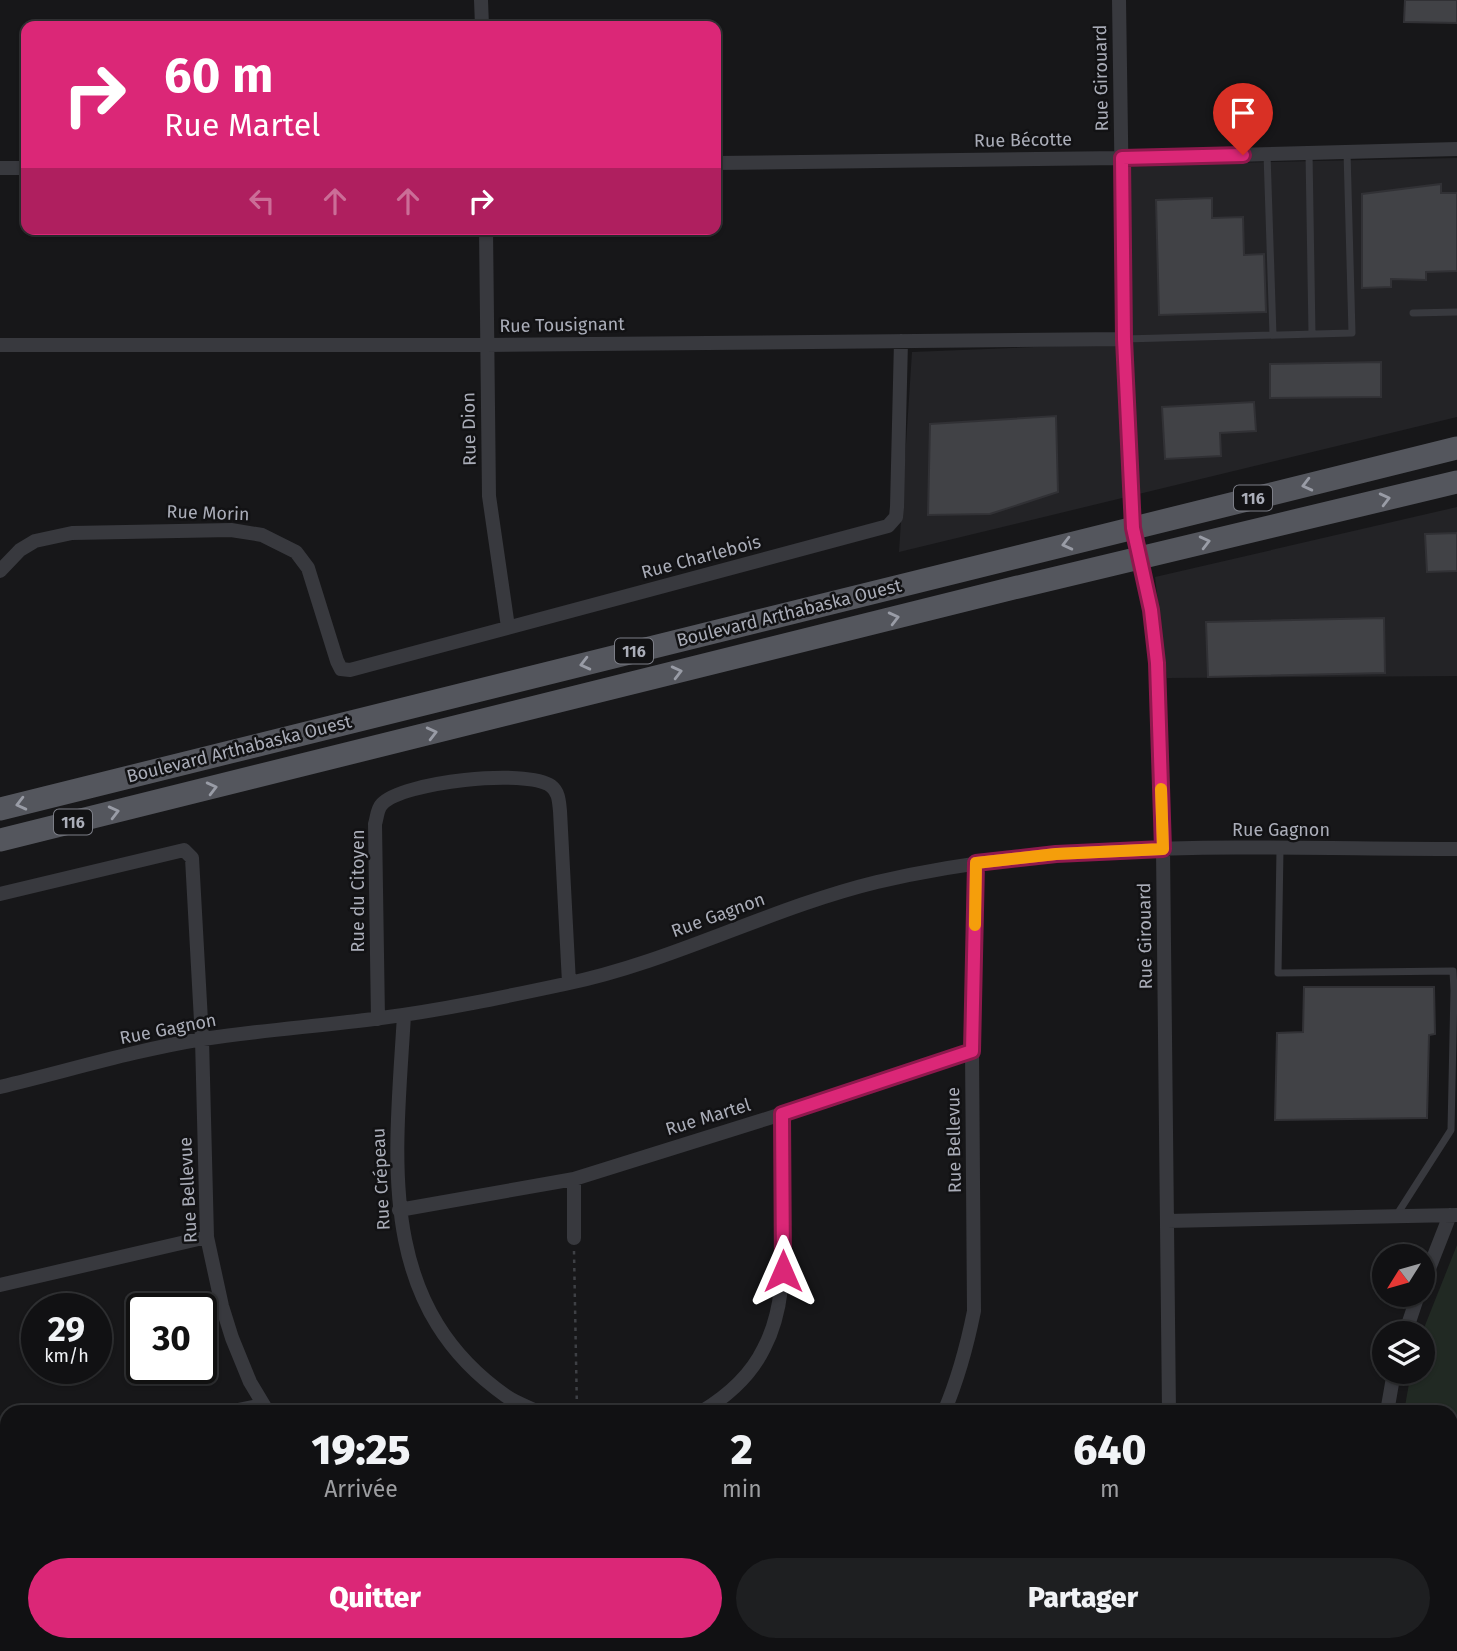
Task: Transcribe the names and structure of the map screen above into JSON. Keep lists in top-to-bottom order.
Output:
{
  "streets": {
    "main road": ["116", "Boulevard Arthabaska Ouest"],
    "street": [
      "Rue Girouard",
      "Rue Bécotte",
      "Rue Tousignant",
      "Rue Dion",
      "Rue Morin",
      "Rue Charlebois",
      "Rue Gagnon",
      "Rue du Citoyen",
      "Rue Martel",
      "Rue Bellevue",
      "Rue Crépeau"
    ]
  },
  "crossings": [
    ["Rue Girouard", "Rue Bécotte"],
    ["Rue Girouard", "Rue Tousignant"],
    ["Rue Girouard", "Boulevard Arthabaska Ouest"],
    ["Rue Girouard", "Rue Gagnon"],
    ["Rue Tousignant", "Rue Dion"],
    ["Rue Tousignant", "Rue Charlebois"],
    ["Rue Dion", "Rue Charlebois"],
    ["Rue Morin", "Rue Charlebois"],
    ["Rue Gagnon", "Rue du Citoyen"],
    ["Rue Gagnon", "Rue Bellevue"],
    ["Rue Gagnon", "Rue Crépeau"],
    ["Rue Martel", "Rue Bellevue"],
    ["Rue Martel", "Rue Crépeau"]
  ],
  "north": "bottom left",
  "page": {
    "turn": ["60 m", "Rue Martel"],
    "speed": "29 km/h",
    "limit": "30",
    "eta": [
      "19:25",
      "Arrivée",
      "2",
      "min",
      "640",
      "m"
    ],
    "buttons": ["Quitter", "Partager"]
  }
}
